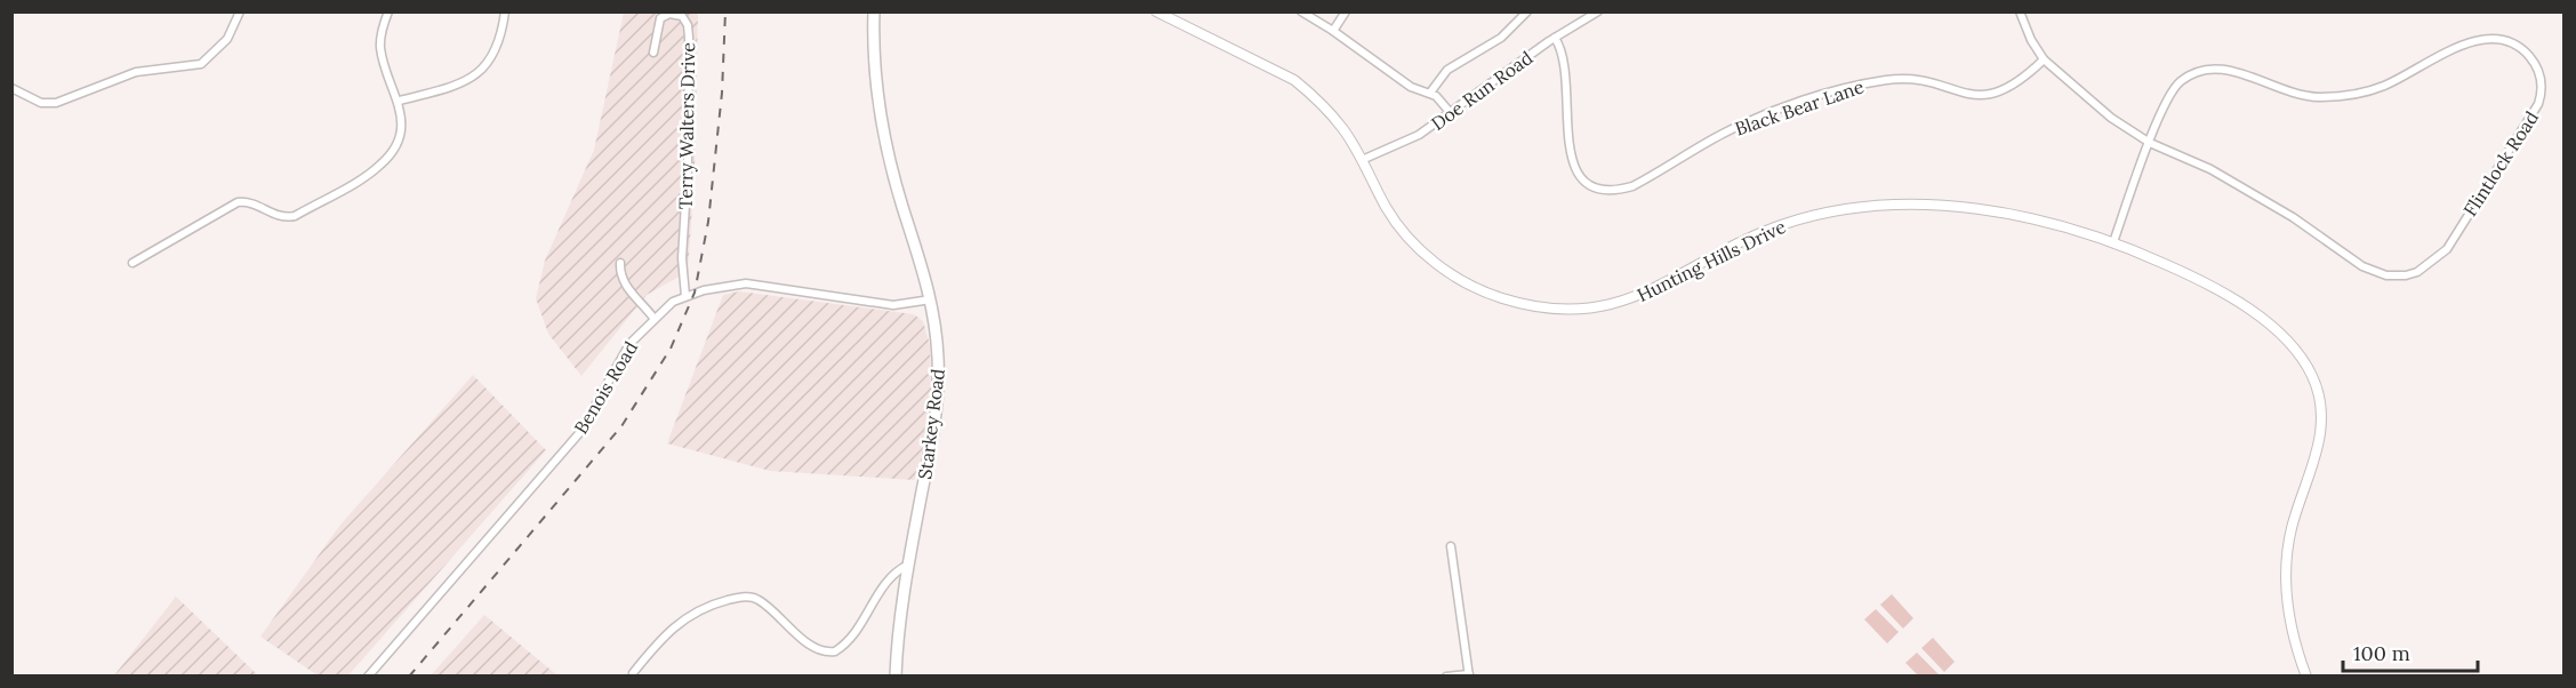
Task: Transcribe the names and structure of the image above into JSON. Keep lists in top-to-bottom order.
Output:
{
  "streets": {
    "main road": ["Starkey Road"],
    "street": [
      "Doe Run Road",
      "Black Bear Lane",
      "Terry Walters Drive",
      "Flintlock Road",
      "Hunting Hills Drive",
      "Benois Road"
    ]
  },
  "crossings": [
    ["Doe Run Road", "Black Bear Lane"],
    ["Doe Run Road", "Hunting Hills Drive"],
    ["Terry Walters Drive", "Benois Road"],
    ["Flintlock Road", "Hunting Hills Drive"],
    ["Benois Road", "Starkey Road"]
  ],
  "scale_bar": "100 m"
}
